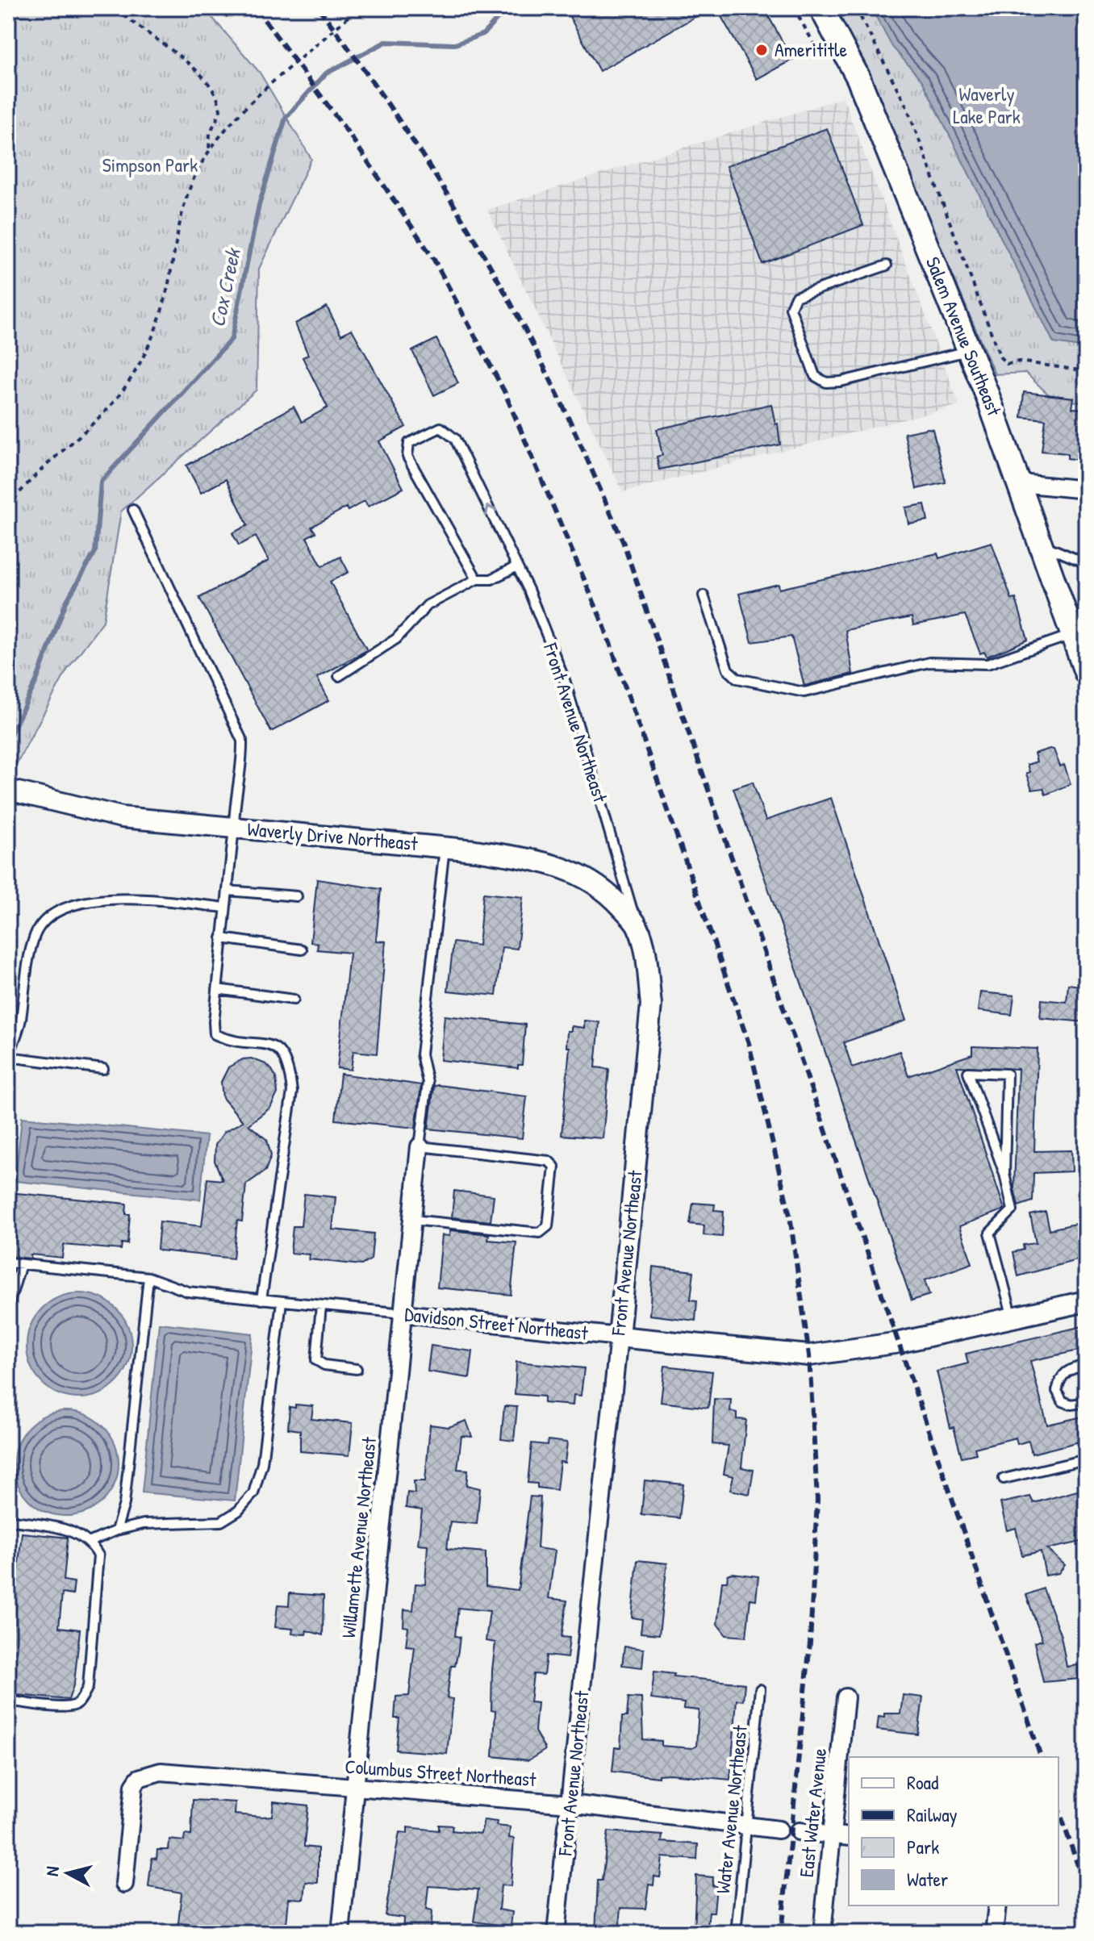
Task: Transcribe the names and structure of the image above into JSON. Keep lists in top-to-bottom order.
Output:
{
  "streets": {
    "main road": ["Salem Avenue Southeast"],
    "street": [
      "Front Avenue Northeast",
      "Waverly Drive Northeast",
      "Davidson Street Northeast",
      "Willamette Avenue Northeast",
      "Columbus Street Northeast",
      "East Water Avenue"
    ],
    "lane": ["Water Avenue Northeast"]
  },
  "crossings": [
    ["Front Avenue Northeast", "Waverly Drive Northeast"],
    ["Front Avenue Northeast", "Davidson Street Northeast"],
    ["Front Avenue Northeast", "Columbus Street Northeast"],
    ["Davidson Street Northeast", "Willamette Avenue Northeast"],
    ["Willamette Avenue Northeast", "Columbus Street Northeast"],
    ["Columbus Street Northeast", "Water Avenue Northeast"]
  ],
  "water": ["Cox Creek"],
  "parks": ["Waverly Lake Park", "Simpson Park"],
  "places": ["Amerititle"],
  "legend": [
    "Road",
    "Railway",
    "Park",
    "Water"
  ],
  "north": "left"
}
